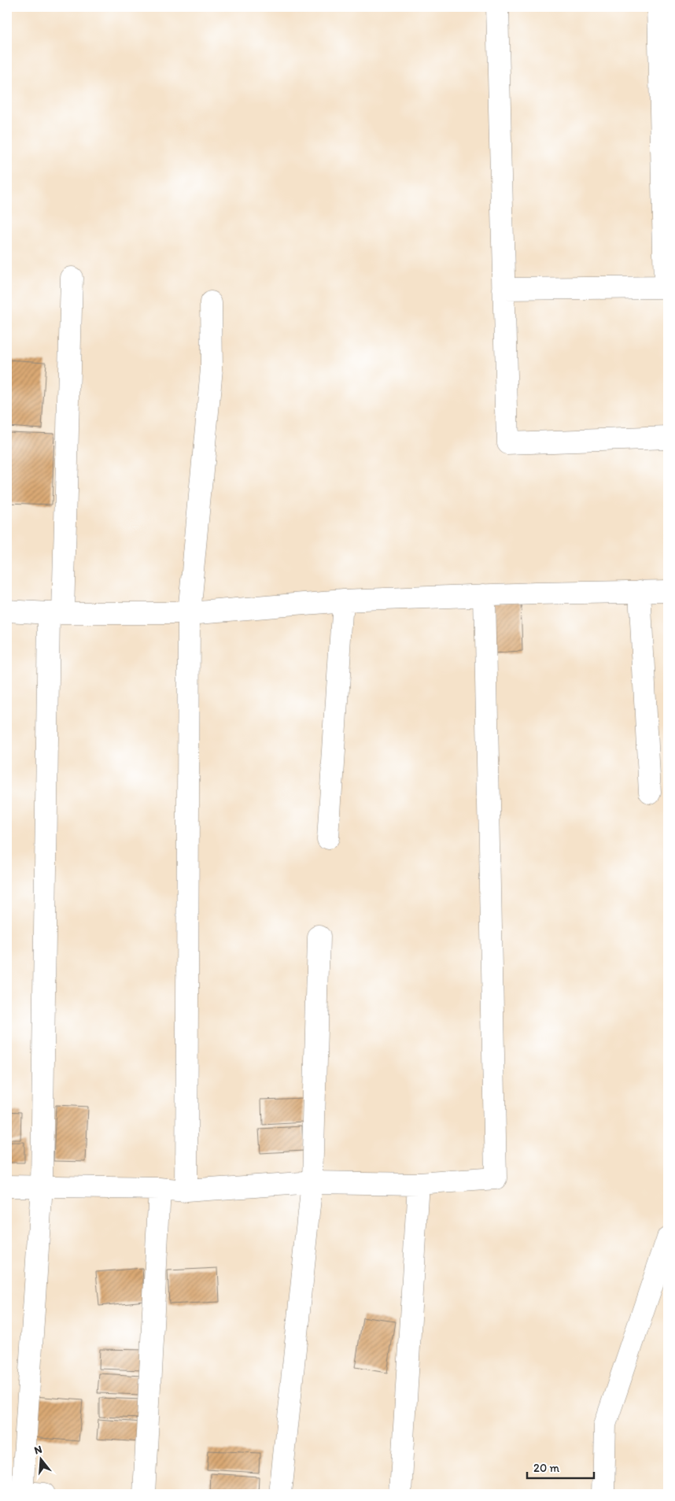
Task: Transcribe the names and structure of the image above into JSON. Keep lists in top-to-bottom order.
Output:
{
  "scale_bar": "20 m",
  "north": "top"
}
